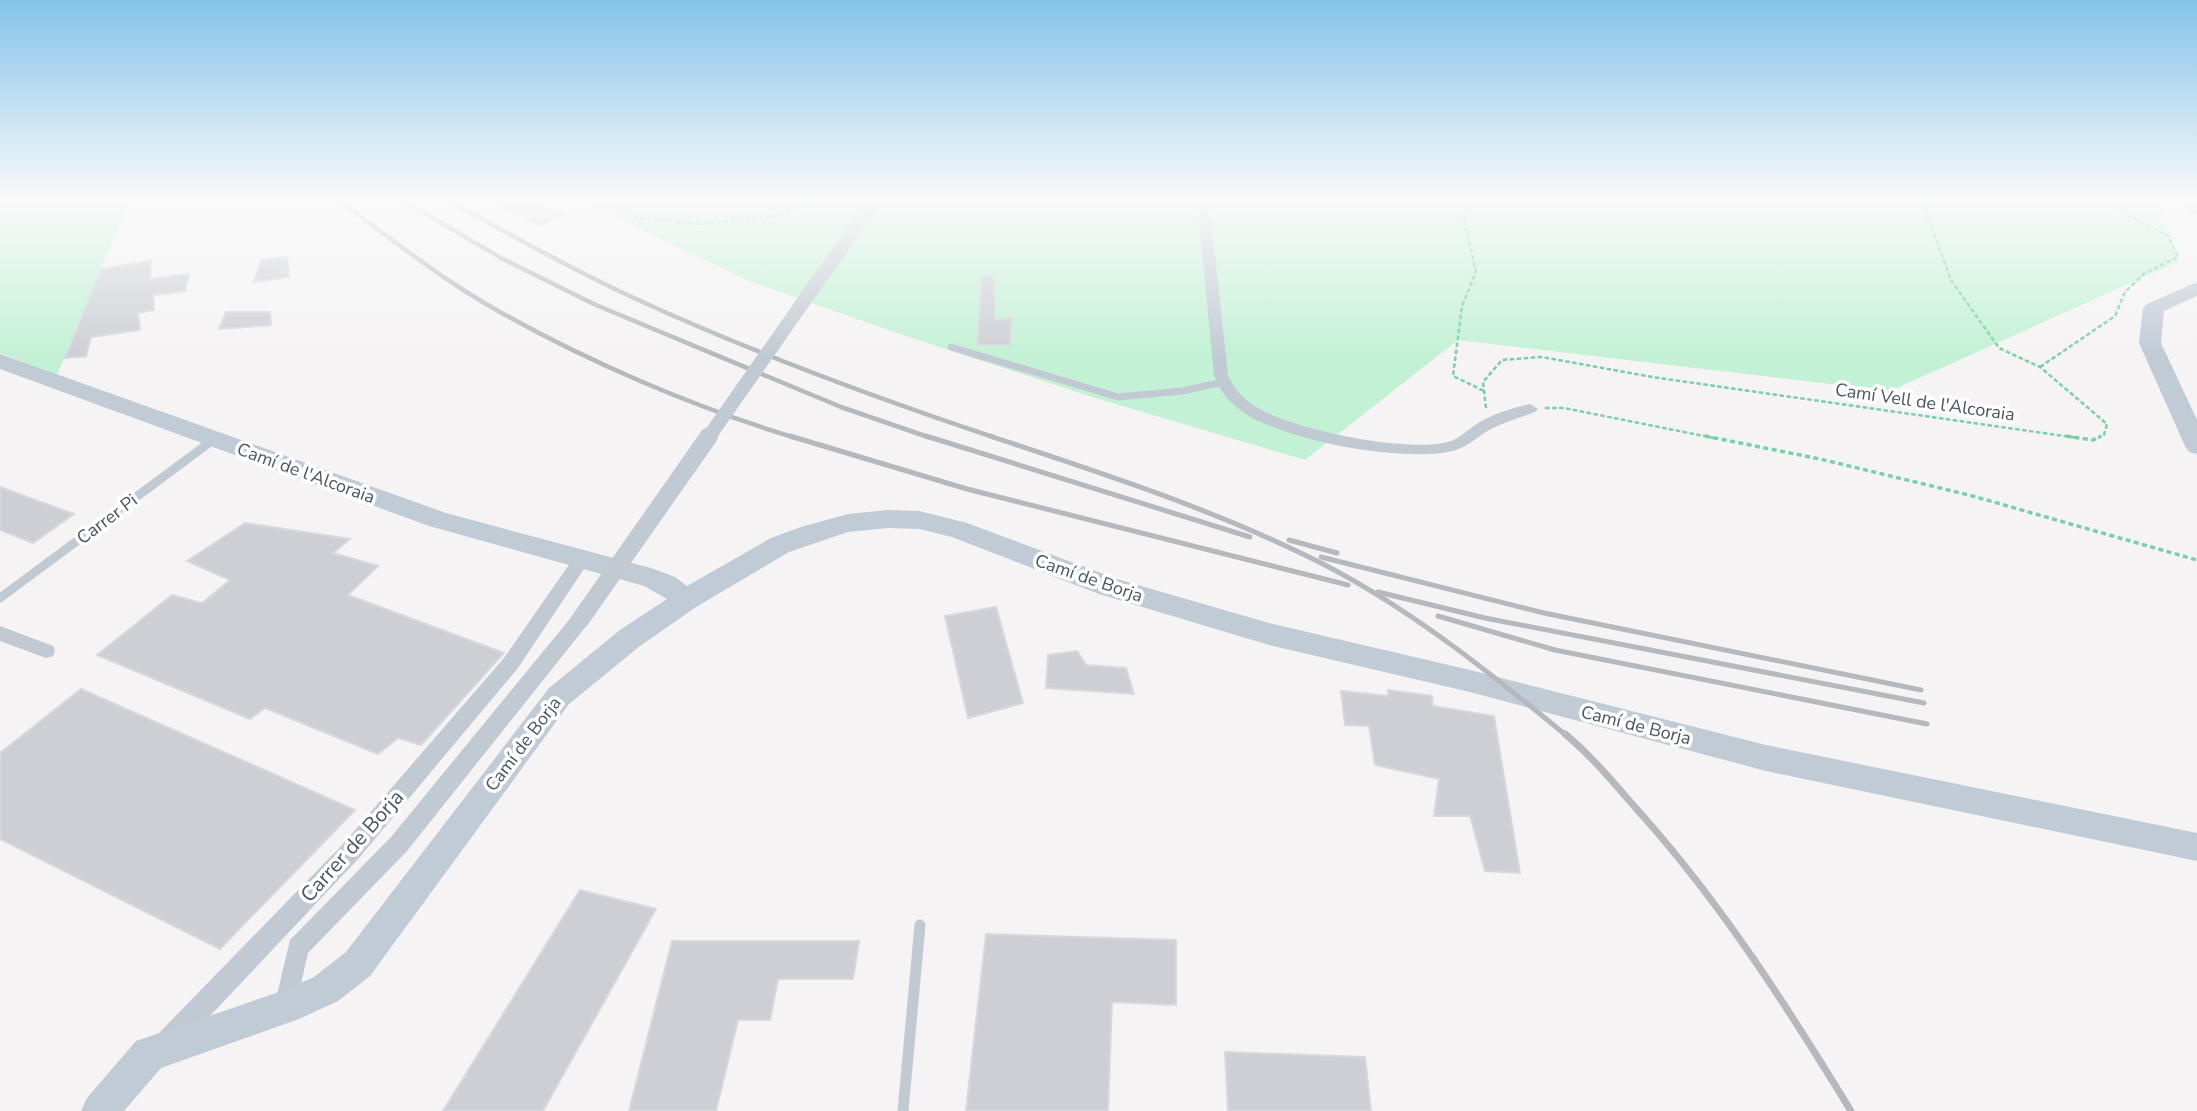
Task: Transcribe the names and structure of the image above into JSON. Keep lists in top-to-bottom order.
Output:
{
  "streets": {
    "street": ["Camí de l'Alcoraia", "Camí de Borja", "Carrer de Borja"],
    "lane": ["Carrer Pi"],
    "path": ["Camí Vell de l'Alcoraia"]
  },
  "crossings": [
    ["Camí de l'Alcoraia", "Carrer Pi"],
    ["Camí de l'Alcoraia", "Camí de Borja"],
    ["Camí de l'Alcoraia", "Carrer de Borja"],
    ["Camí de Borja", "Carrer de Borja"]
  ]
}
